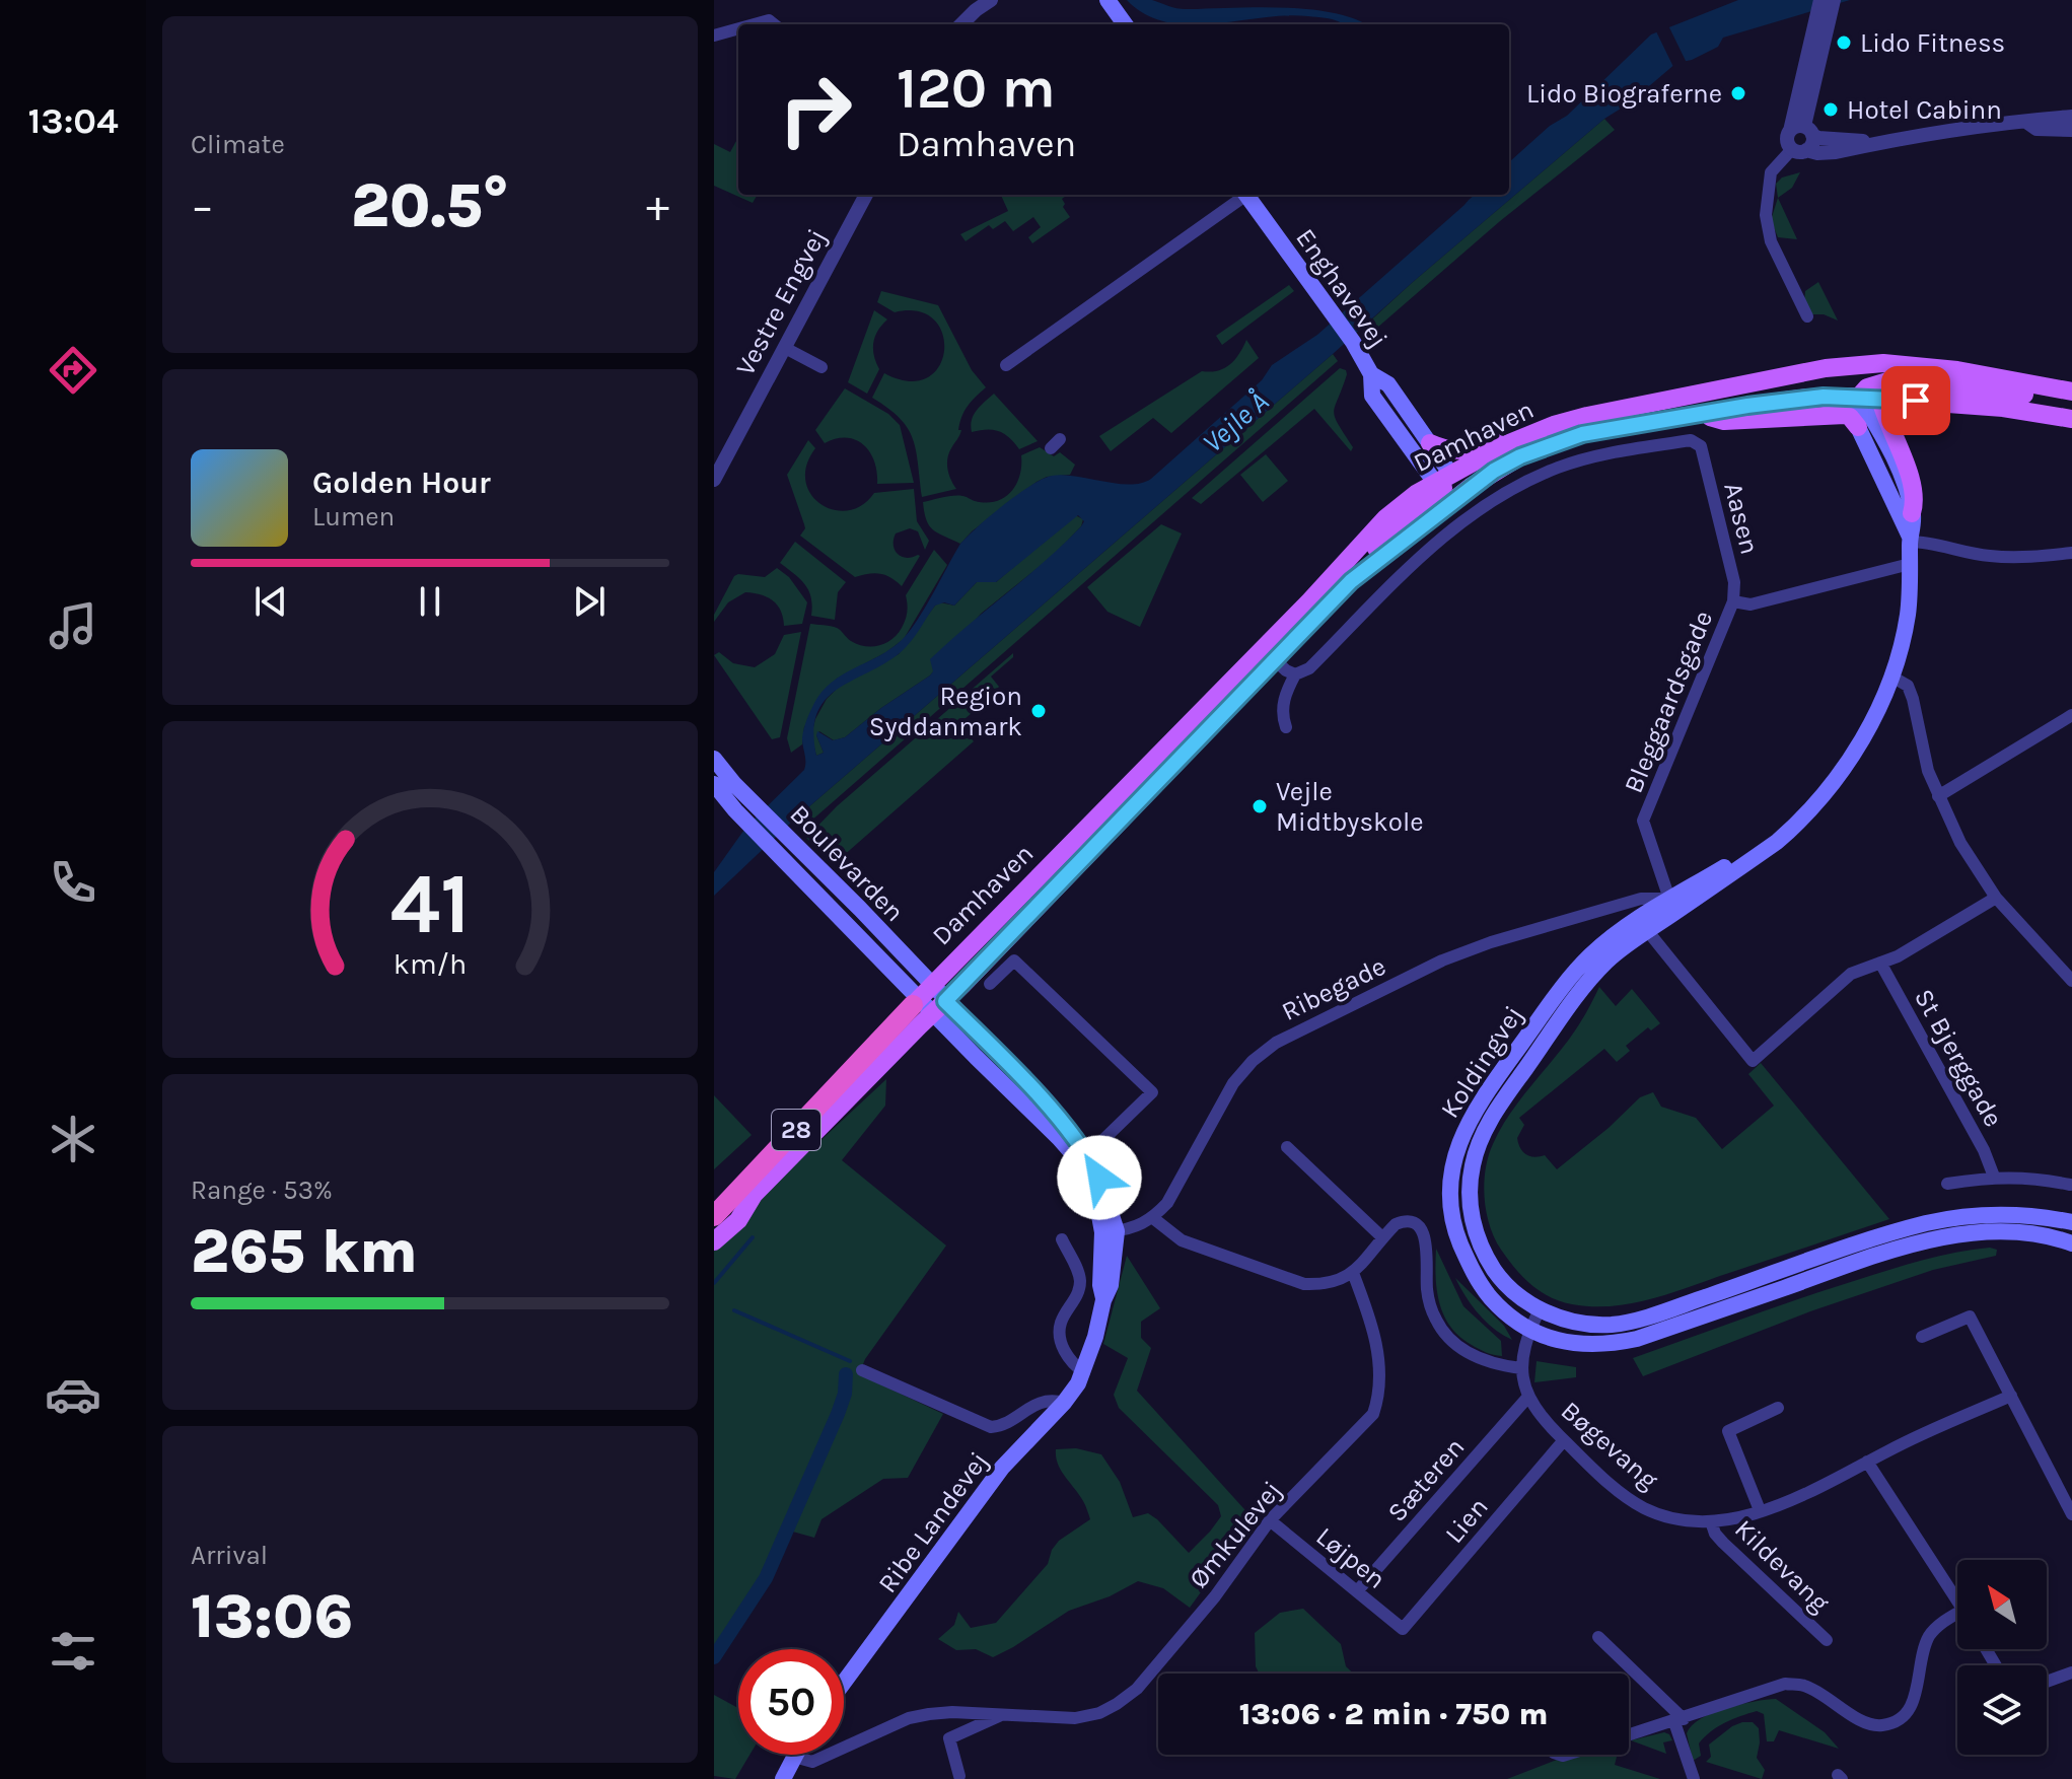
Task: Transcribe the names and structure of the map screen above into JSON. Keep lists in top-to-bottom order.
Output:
{
  "streets": {
    "highway": ["28"],
    "main road": [
      "Enghavevej",
      "Damhaven",
      "Boulevarden",
      "Koldingvej",
      "Ribe Landevej"
    ],
    "street": [
      "Vestre Engvej",
      "Aasen",
      "Bleggaardsgade",
      "Ribegade",
      "St Bjerggade",
      "Bøgevang",
      "Sæteren",
      "Lien",
      "Ømkulevej",
      "Løjpen",
      "Kildevang"
    ]
  },
  "crossings": [
    ["Enghavevej", "Damhaven"],
    ["Damhaven", "Boulevarden"],
    ["Damhaven", "28"],
    ["Aasen", "Bleggaardsgade"],
    ["Bleggaardsgade", "Ribegade"],
    ["Bleggaardsgade", "Koldingvej"],
    ["Boulevarden", "28"],
    ["Boulevarden", "Ribe Landevej"],
    ["Ribegade", "Koldingvej"],
    ["Koldingvej", "Bøgevang"],
    ["Bøgevang", "Sæteren"],
    ["Bøgevang", "Lien"],
    ["Bøgevang", "Kildevang"],
    ["Sæteren", "Løjpen"],
    ["Lien", "Løjpen"],
    ["Ømkulevej", "Løjpen"]
  ],
  "water": ["Vejle Å"],
  "places": [
    "Lido Fitness",
    "Lido Biograferne",
    "Hotel Cabinn",
    "Region Syddanmark",
    "Vejle Midtbyskole"
  ],
  "north": "top left",
  "page": {
    "tabs": "13:04",
    "tile": [
      "Climate",
      ["Range · 53%", "265 km"],
      ["Arrival", "13:06"]
    ],
    "turn": ["120 m", "Damhaven"],
    "heat": ["−", "20.5°", "+"],
    "song": ["Golden Hour", "Lumen"],
    "limit": "50",
    "trip": "13:06 · 2 min · 750 m",
    "gauge": ["41", "km/h"]
  }
}
